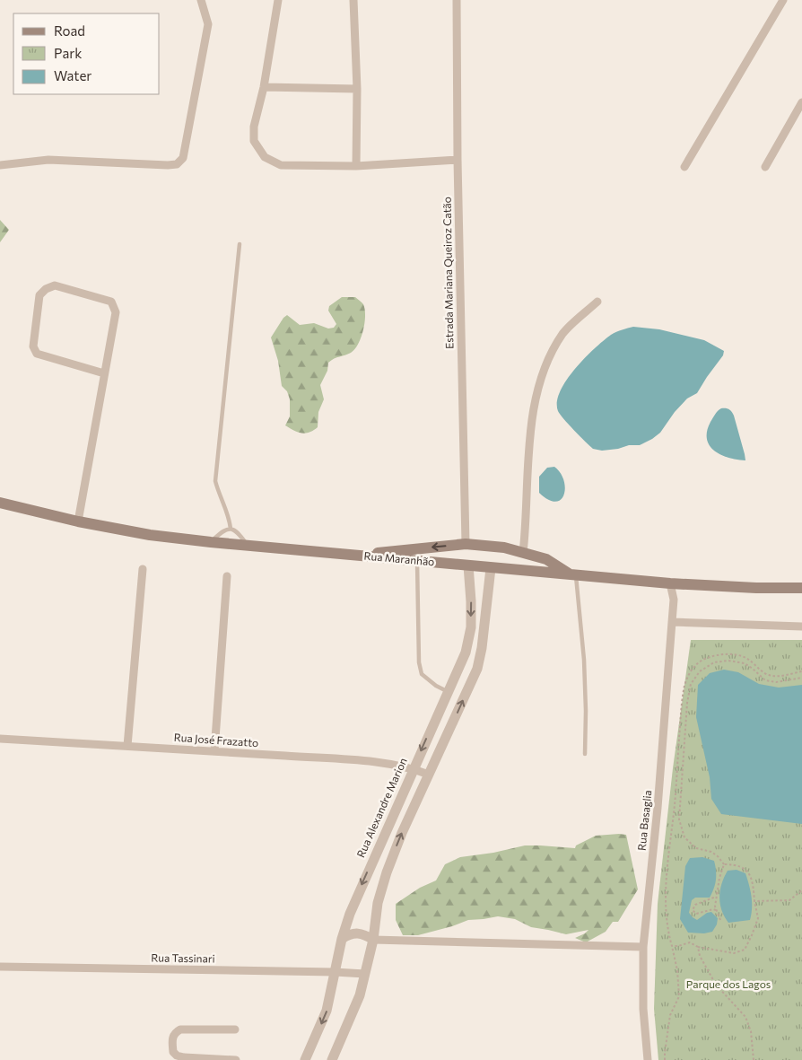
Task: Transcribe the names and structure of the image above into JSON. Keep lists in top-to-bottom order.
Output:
{
  "streets": {
    "main road": ["Rua Maranhão"],
    "street": [
      "Estrada Mariana Queiroz Catão",
      "Rua José Frazatto",
      "Rua Alexandre Marion",
      "Rua Basaglia",
      "Rua Tassinari"
    ]
  },
  "crossings": [
    ["Rua Maranhão", "Rua Alexandre Marion"],
    ["Rua Maranhão", "Rua Basaglia"],
    ["Rua José Frazatto", "Rua Alexandre Marion"],
    ["Rua Alexandre Marion", "Rua Tassinari"]
  ],
  "parks": ["Parque dos Lagos"],
  "legend": ["Road", "Park", "Water"]
}
